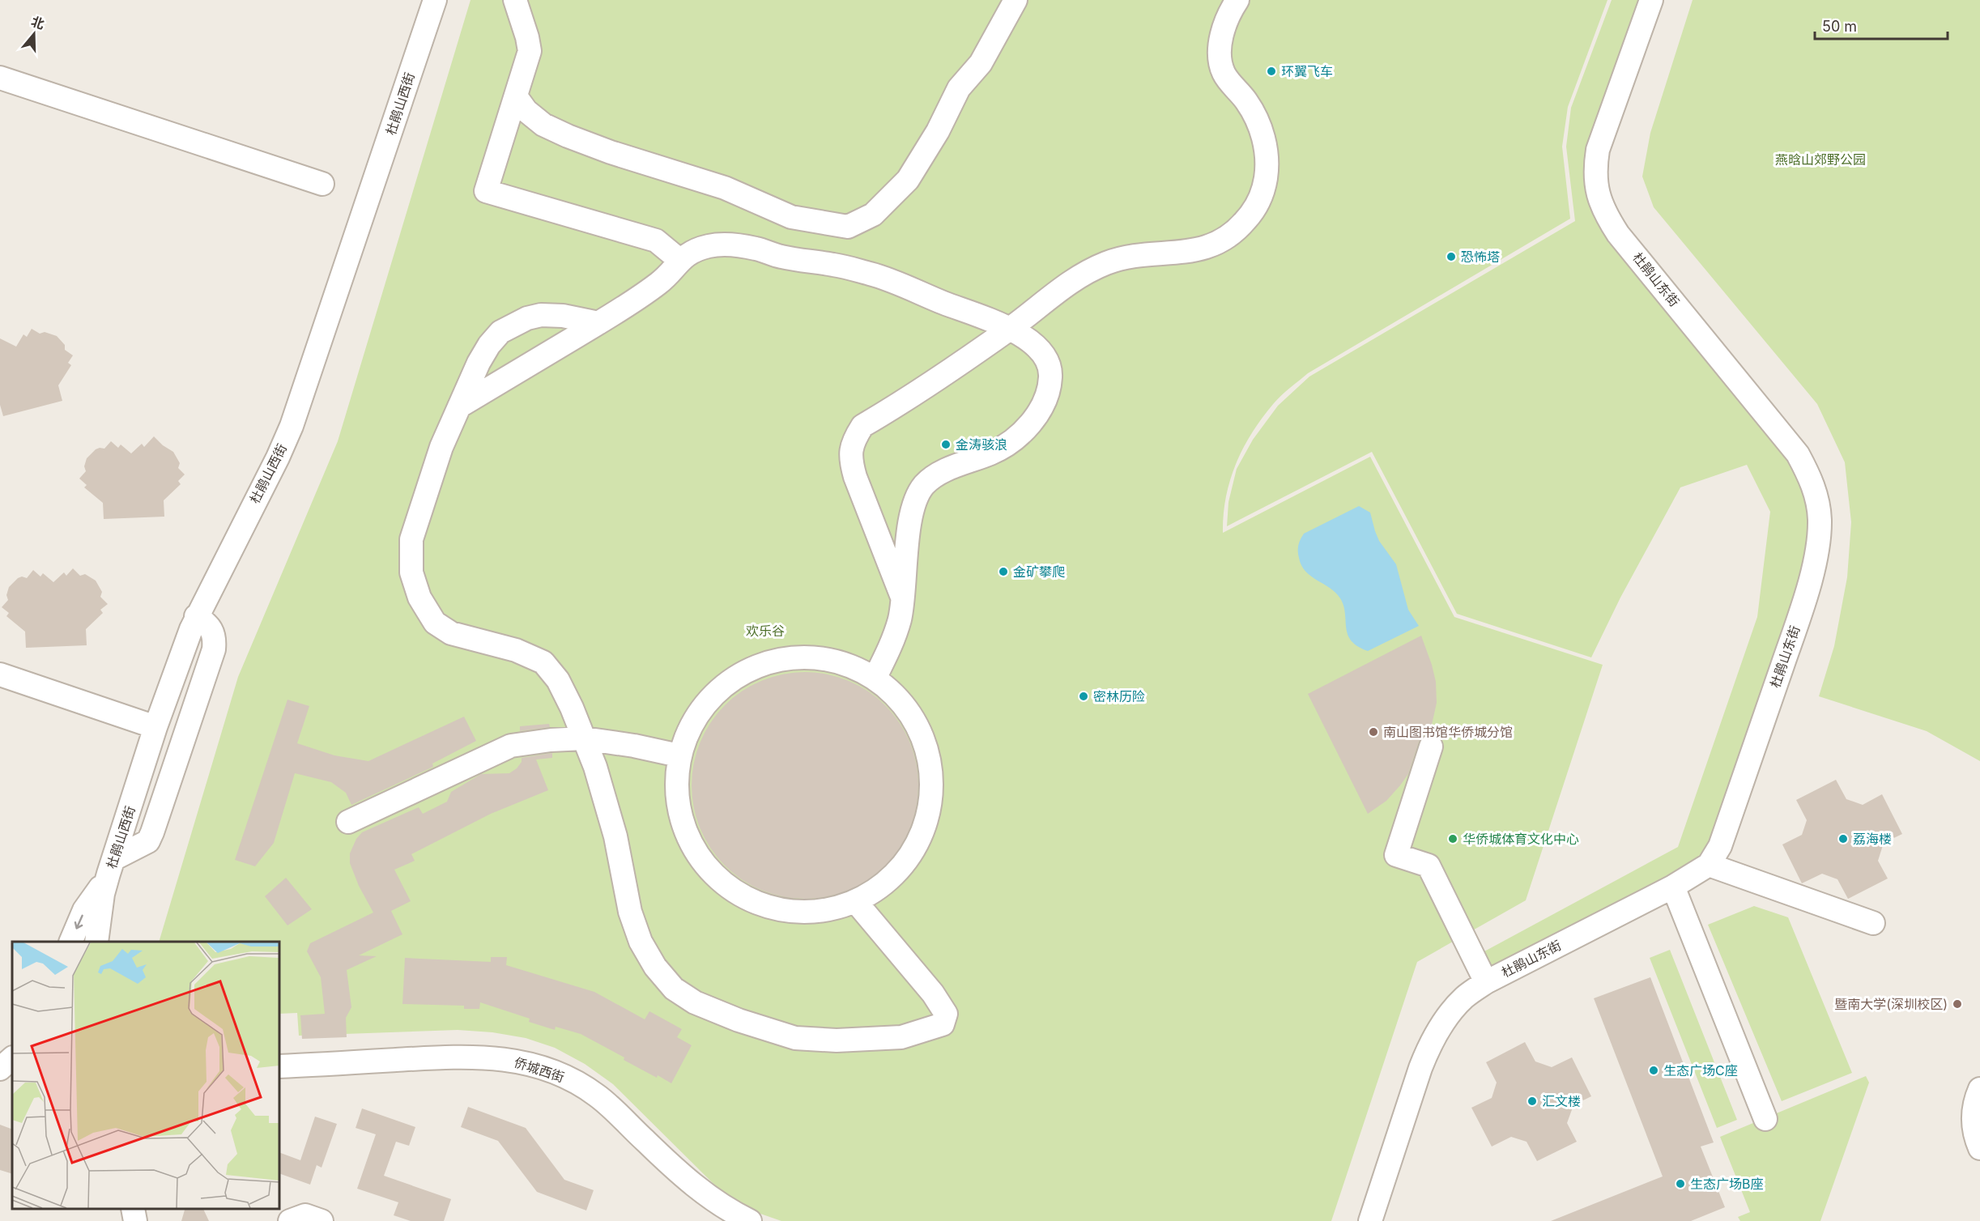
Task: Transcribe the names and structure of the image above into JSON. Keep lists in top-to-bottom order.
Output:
{
  "streets": {
    "street": ["杜鹃山西街", "杜鹃山东街", "侨城西街"]
  },
  "parks": ["燕晗山郊野公园", "欢乐谷"],
  "places": [
    "环翼飞车",
    "恐怖塔",
    "金涛骇浪",
    "金矿攀爬",
    "密林历险",
    "南山图书馆华侨城分馆",
    "华侨城体育文化中心",
    "荔海楼",
    "暨南大学(深圳校区)",
    "生态广场C座",
    "汇文楼",
    "生态广场B座"
  ],
  "scale_bar": "50 m",
  "north": "top"
}
